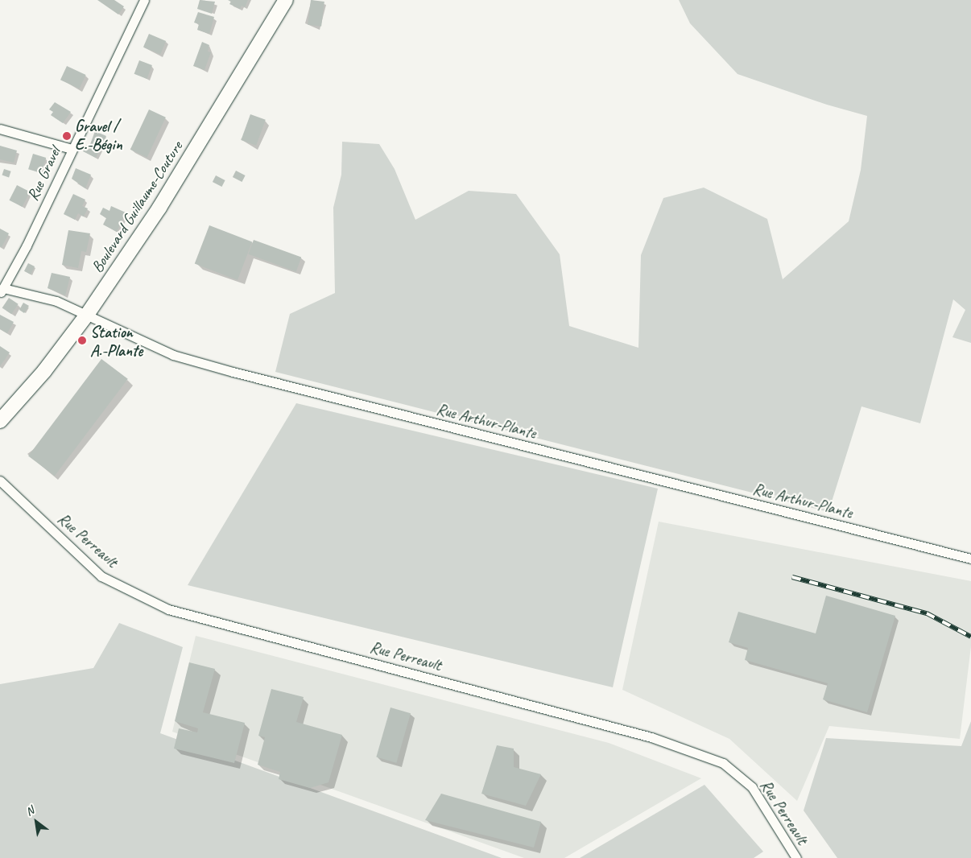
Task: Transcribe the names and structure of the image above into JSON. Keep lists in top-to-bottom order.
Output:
{
  "streets": {
    "main road": ["Boulevard Guillaume-Couture"],
    "street": ["Rue Gravel", "Rue Arthur-Plante", "Rue Perreault"]
  },
  "crossings": [
    ["Rue Gravel", "Rue Arthur-Plante"],
    ["Boulevard Guillaume-Couture", "Rue Arthur-Plante"]
  ],
  "places": ["Gravel / E.-Bégin", "Station A.-Plante"],
  "north": "top left"
}
